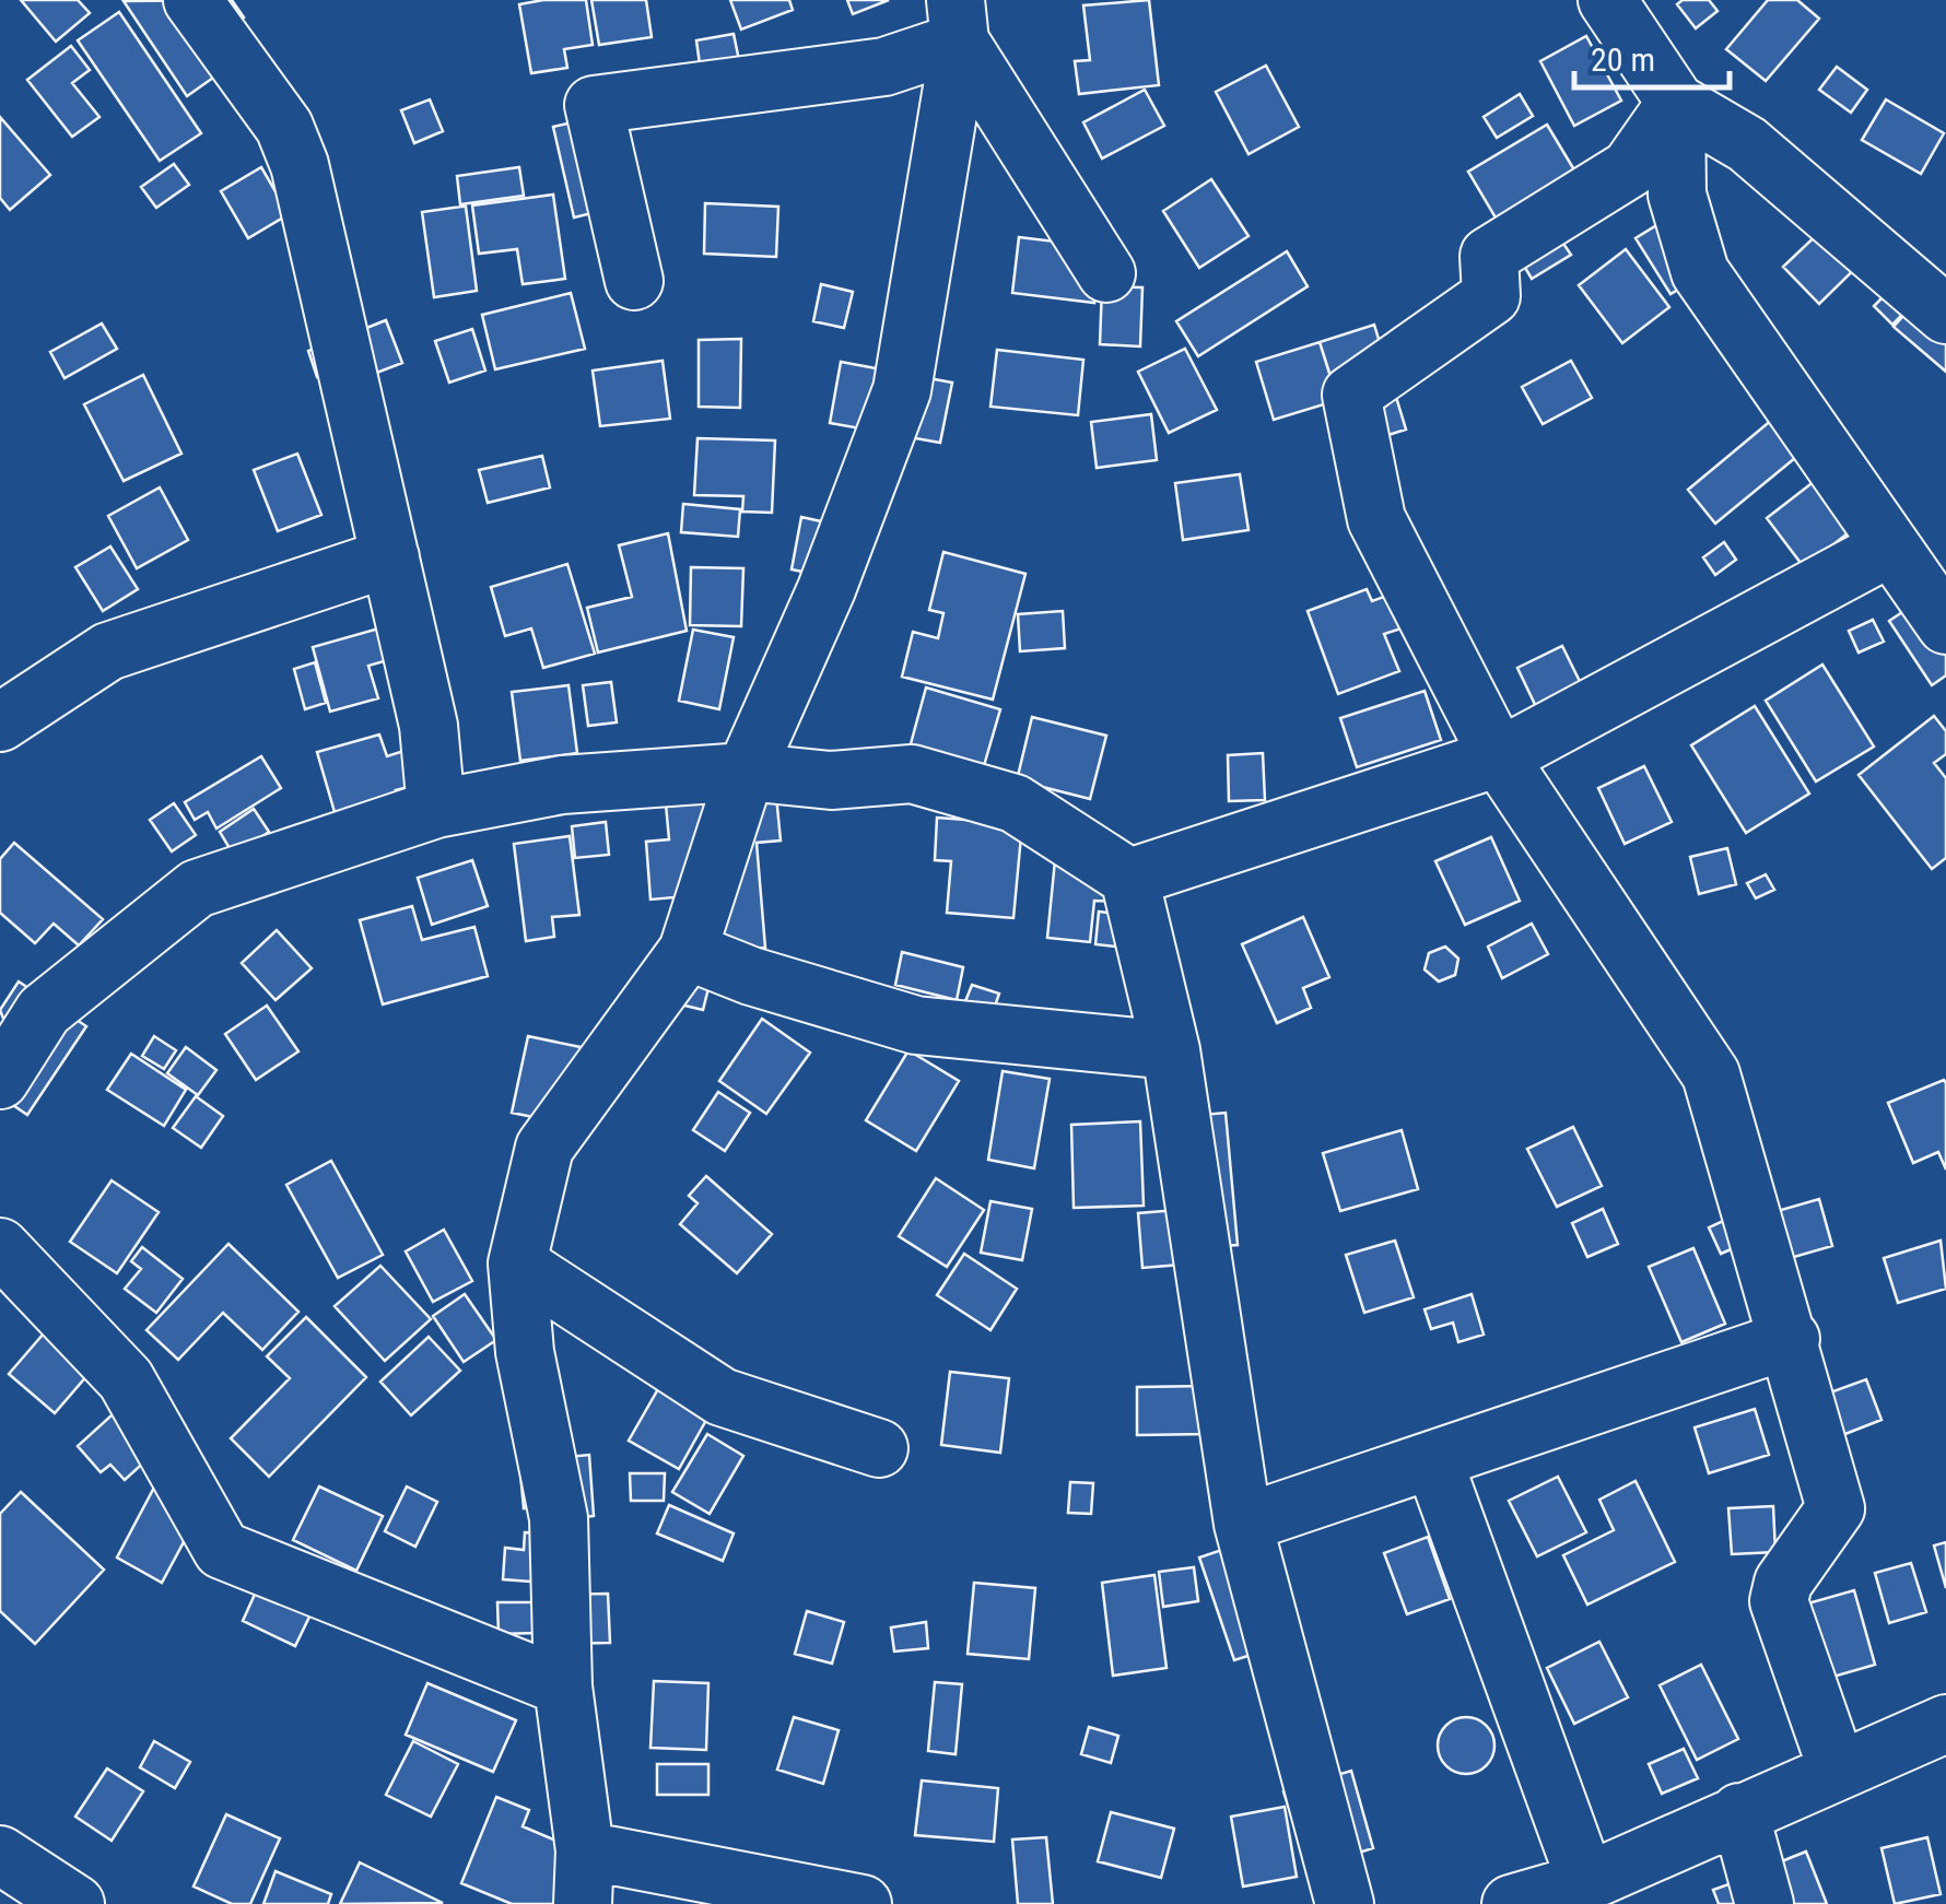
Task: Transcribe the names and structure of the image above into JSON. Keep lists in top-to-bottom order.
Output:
{
  "scale_bar": "20 m"
}
